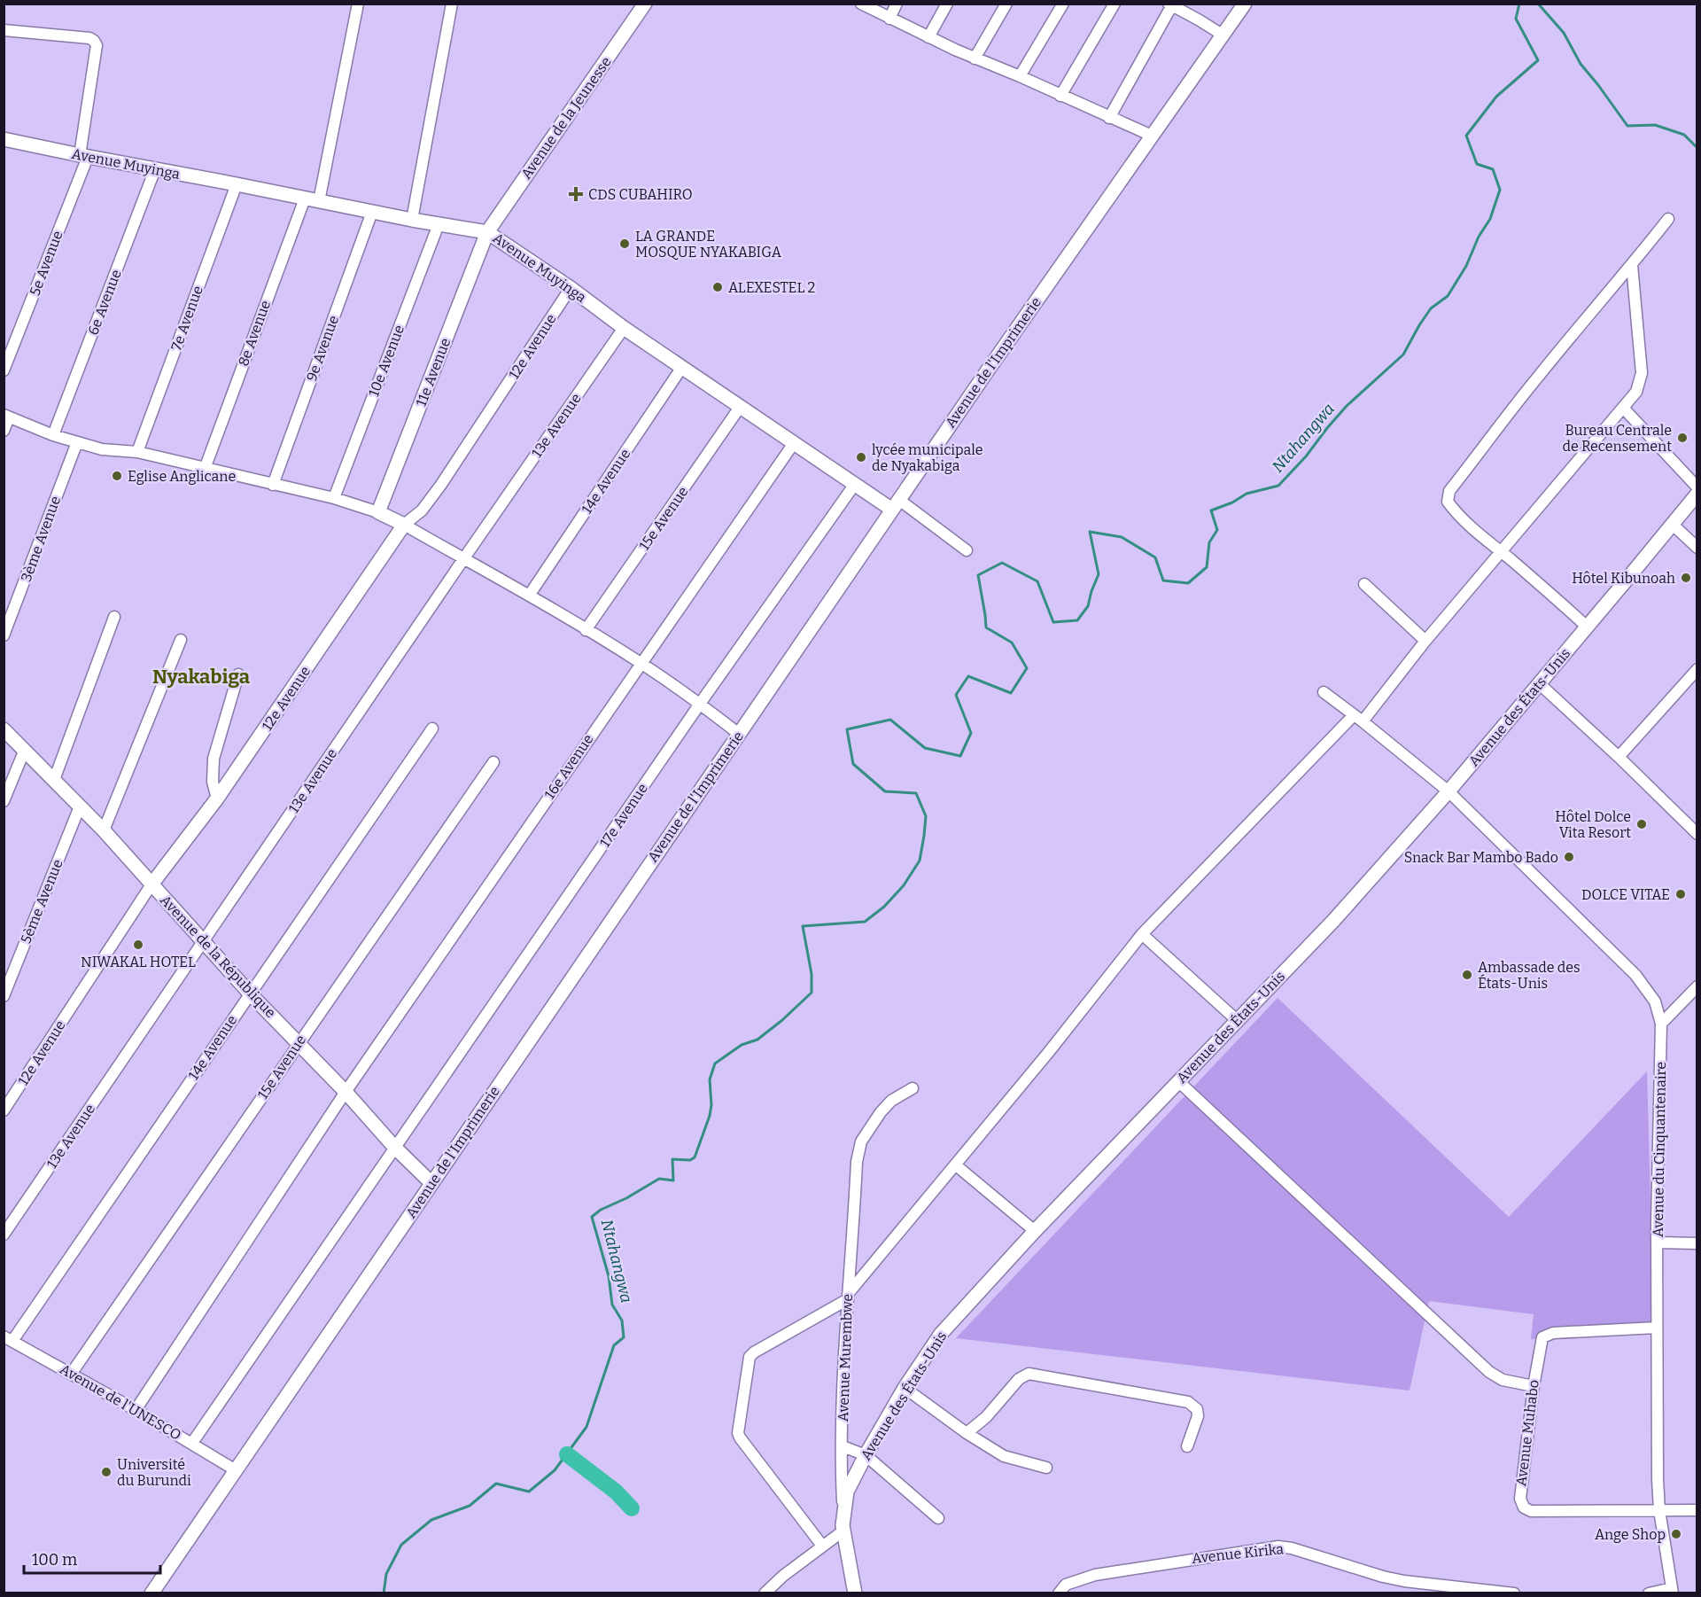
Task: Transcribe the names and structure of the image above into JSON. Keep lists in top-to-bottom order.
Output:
{
  "streets": {
    "street": [
      "Avenue de la Jeunesse",
      "Avenue Muyinga",
      "5e Avenue",
      "6e Avenue",
      "7e Avenue",
      "8e Avenue",
      "12e Avenue",
      "9e Avenue",
      "10e Avenue",
      "Avenue de l'Imprimerie",
      "11e Avenue",
      "13e Avenue",
      "14e Avenue",
      "15e Avenue",
      "3ème Avenue",
      "Avenue des États-Unis",
      "16e Avenue",
      "17e Avenue",
      "5ème Avenue",
      "Avenue de la République",
      "Avenue du Cinquantenaire",
      "Avenue Murembwe",
      "Avenue de l'UNESCO",
      "Avenue Muhabo",
      "Avenue Kirika"
    ]
  },
  "crossings": [
    ["Avenue de la Jeunesse", "Avenue Muyinga"],
    ["Avenue de la Jeunesse", "11e Avenue"],
    ["Avenue Muyinga", "5e Avenue"],
    ["Avenue Muyinga", "6e Avenue"],
    ["Avenue Muyinga", "7e Avenue"],
    ["Avenue Muyinga", "8e Avenue"],
    ["Avenue Muyinga", "12e Avenue"],
    ["Avenue Muyinga", "9e Avenue"],
    ["Avenue Muyinga", "10e Avenue"],
    ["Avenue Muyinga", "Avenue de l'Imprimerie"],
    ["Avenue Muyinga", "11e Avenue"],
    ["Avenue Muyinga", "13e Avenue"],
    ["Avenue Muyinga", "14e Avenue"],
    ["Avenue Muyinga", "15e Avenue"],
    ["Avenue Muyinga", "16e Avenue"],
    ["Avenue Muyinga", "17e Avenue"],
    ["12e Avenue", "Avenue de la République"],
    ["Avenue de l'Imprimerie", "Avenue de la République"],
    ["Avenue de l'Imprimerie", "Avenue de l'UNESCO"],
    ["13e Avenue", "Avenue de la République"],
    ["14e Avenue", "Avenue de la République"],
    ["14e Avenue", "Avenue de l'UNESCO"],
    ["15e Avenue", "Avenue de la République"],
    ["15e Avenue", "Avenue de l'UNESCO"],
    ["Avenue des États-Unis", "Avenue du Cinquantenaire"],
    ["Avenue des États-Unis", "Avenue Murembwe"],
    ["16e Avenue", "Avenue de la République"],
    ["16e Avenue", "Avenue de l'UNESCO"],
    ["17e Avenue", "Avenue de la République"],
    ["17e Avenue", "Avenue de l'UNESCO"],
    ["5ème Avenue", "Avenue de la République"],
    ["Avenue du Cinquantenaire", "Avenue Muhabo"]
  ],
  "districts": ["Nyakabiga"],
  "water": ["Ntahangwa"],
  "places": {
    "health": ["CDS CUBAHIRO"],
    "other": [
      "LA GRANDE MOSQUE NYAKABIGA",
      "ALEXESTEL 2",
      "Bureau Centrale de Recensement",
      "lycée municipale de Nyakabiga",
      "Eglise Anglicane",
      "Hôtel Kibunoah",
      "Hôtel Dolce Vita Resort",
      "Snack Bar Mambo Bado",
      "DOLCE VITAE",
      "NIWAKAL HOTEL",
      "Ambassade des États-Unis",
      "Université du Burundi",
      "Ange Shop"
    ]
  },
  "scale_bar": "100 m"
}
